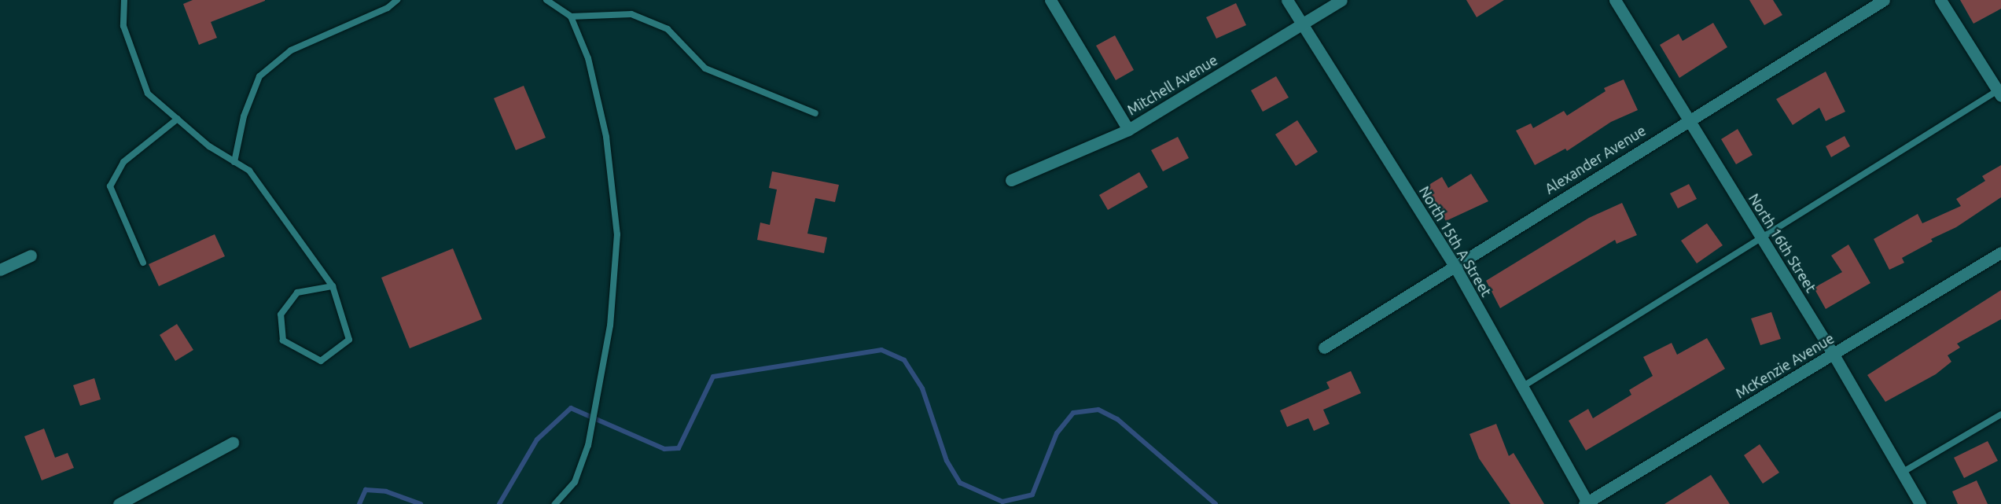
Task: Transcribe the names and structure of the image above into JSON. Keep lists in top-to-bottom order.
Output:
{
  "streets": {
    "street": [
      "Mitchell Avenue",
      "Alexander Avenue",
      "North 15th A Street",
      "North 16th Street",
      "McKenzie Avenue"
    ]
  },
  "crossings": [
    ["Mitchell Avenue", "North 15th A Street"],
    ["Alexander Avenue", "North 15th A Street"],
    ["Alexander Avenue", "North 16th Street"],
    ["North 15th A Street", "McKenzie Avenue"],
    ["North 16th Street", "McKenzie Avenue"]
  ]
}
